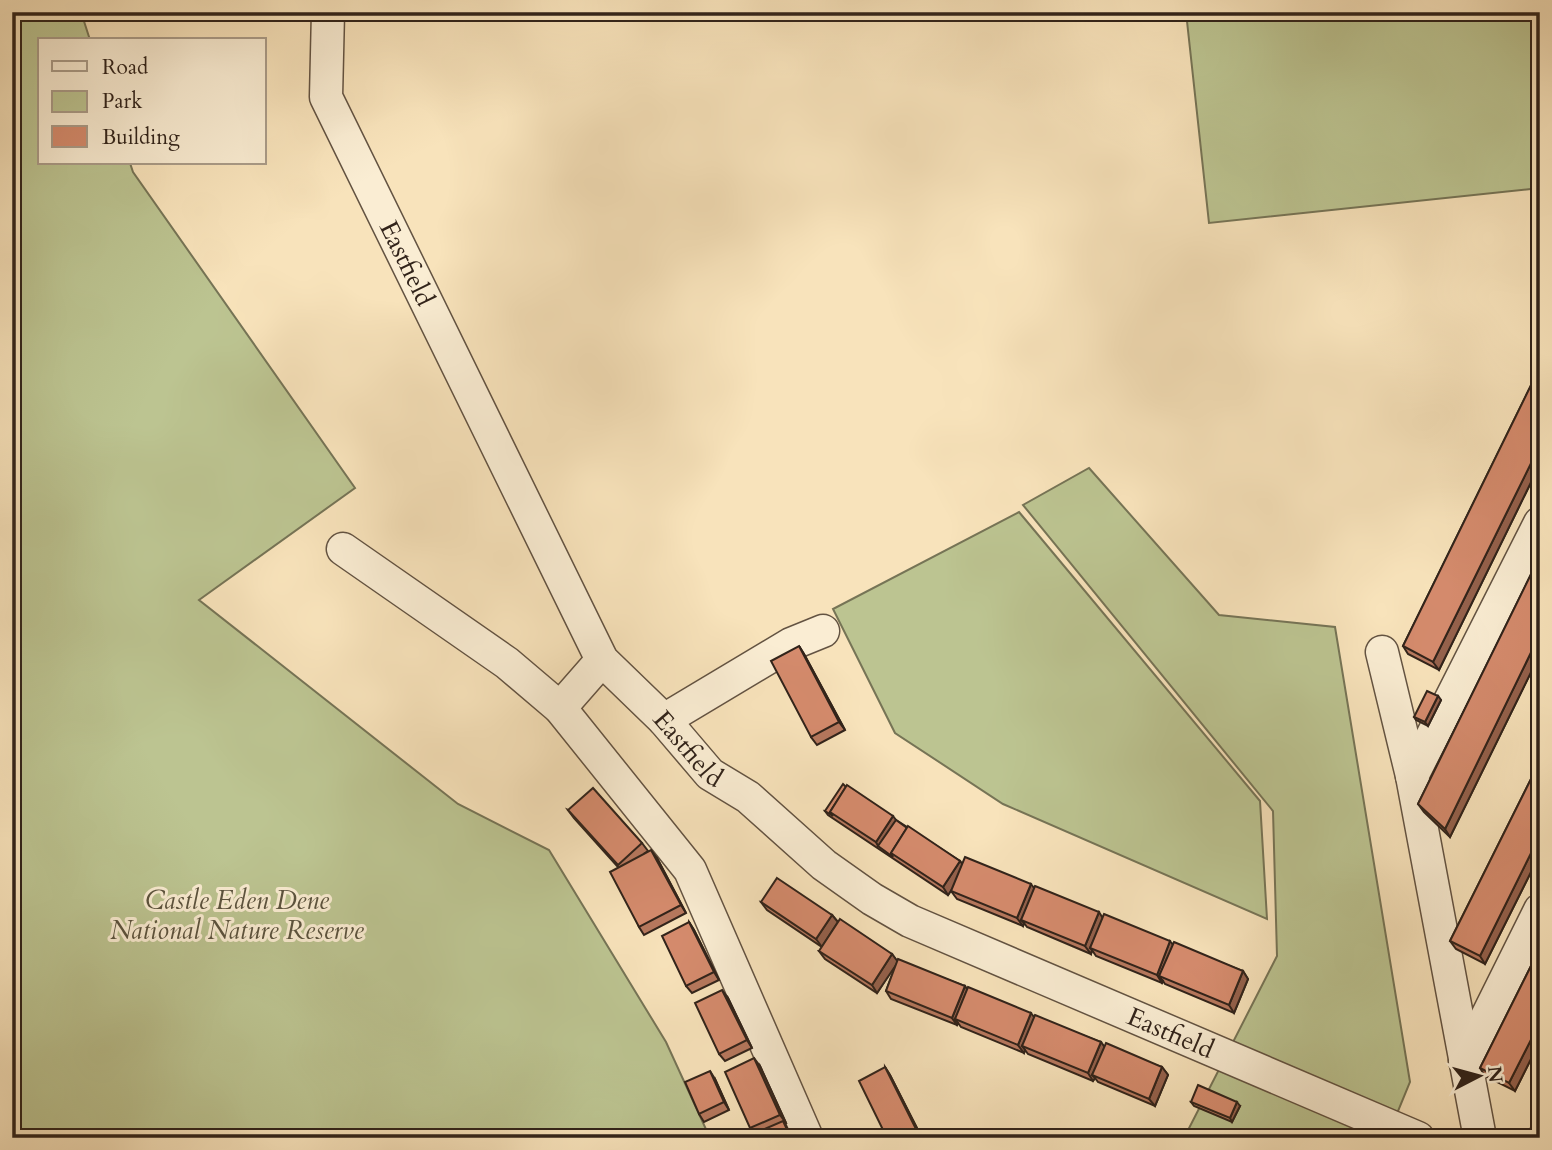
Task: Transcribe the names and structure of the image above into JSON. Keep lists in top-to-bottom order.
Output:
{
  "streets": {
    "street": ["Eastfield"]
  },
  "parks": ["Castle Eden Dene National Nature Reserve"],
  "legend": ["Road", "Park", "Building"],
  "north": "right"
}
